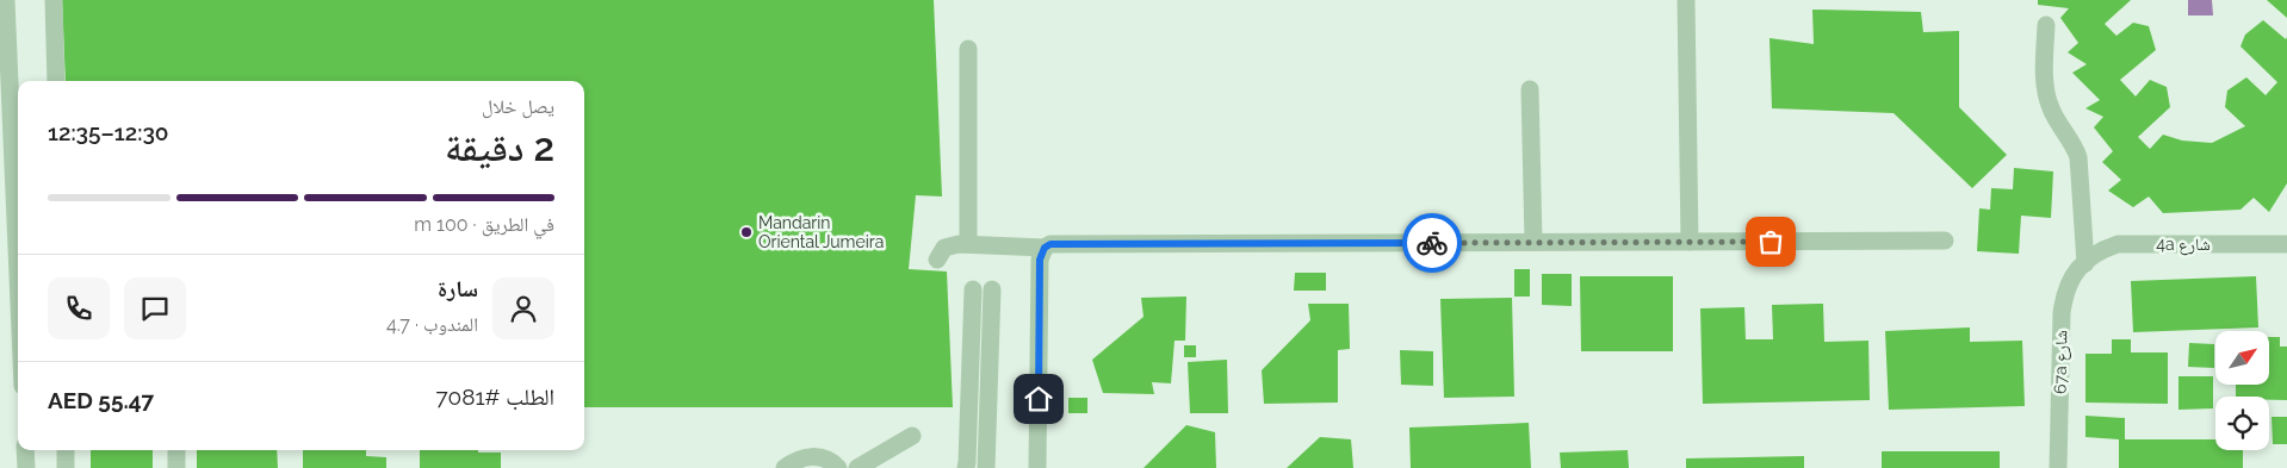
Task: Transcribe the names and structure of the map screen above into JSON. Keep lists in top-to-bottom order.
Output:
{
  "streets": {
    "street": ["4a شارع", "67a شارع"]
  },
  "crossings": [
    ["4a شارع", "67a شارع"]
  ],
  "places": ["Mandarin Oriental Jumeira"],
  "north": "top right",
  "page": {
    "heading": ["2 دقيقة", "يصل خلال", "12:30–12:35"],
    "panel": [
      "سارة",
      "المندوب · 4.7",
      "الطلب #7081",
      "AED 55.47"
    ],
    "bar": "في الطريق · 100 m"
  }
}
